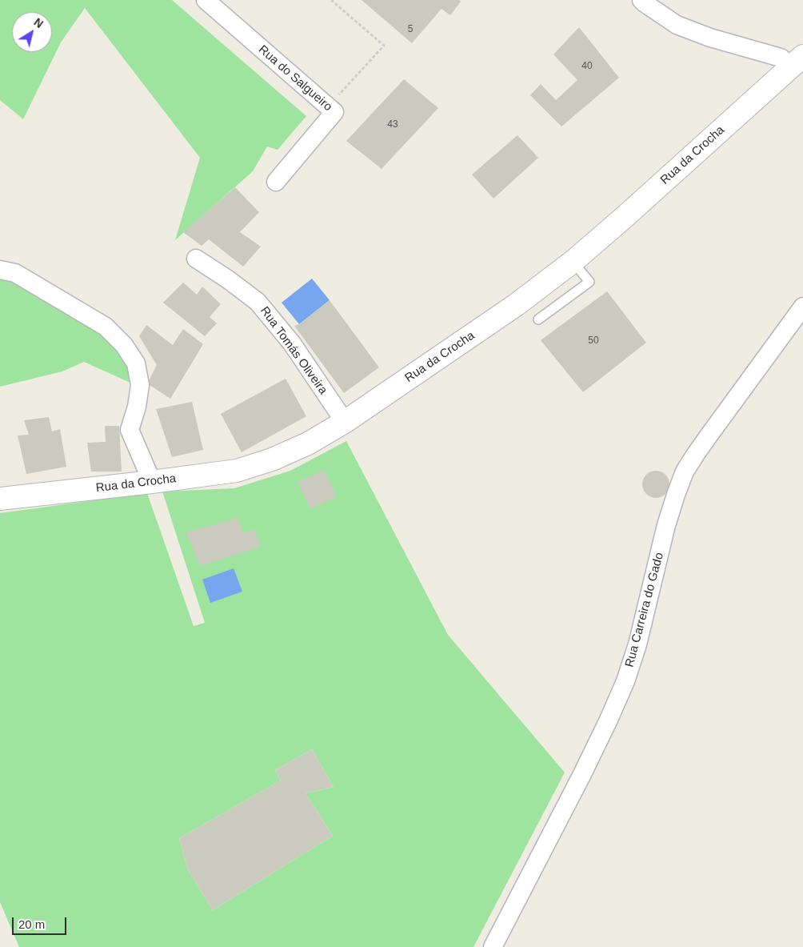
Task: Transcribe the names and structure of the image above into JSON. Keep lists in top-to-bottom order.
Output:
{
  "streets": {
    "street": [
      "Rua do Salgueiro",
      "Rua da Crocha",
      "Rua Tomás Oliveira",
      "Rua Carreira do Gado"
    ]
  },
  "crossings": [
    ["Rua da Crocha", "Rua Tomás Oliveira"]
  ],
  "house_numbers": [
    "5",
    "40",
    "43",
    "50"
  ],
  "scale_bar": "20 m",
  "north": "top right"
}
